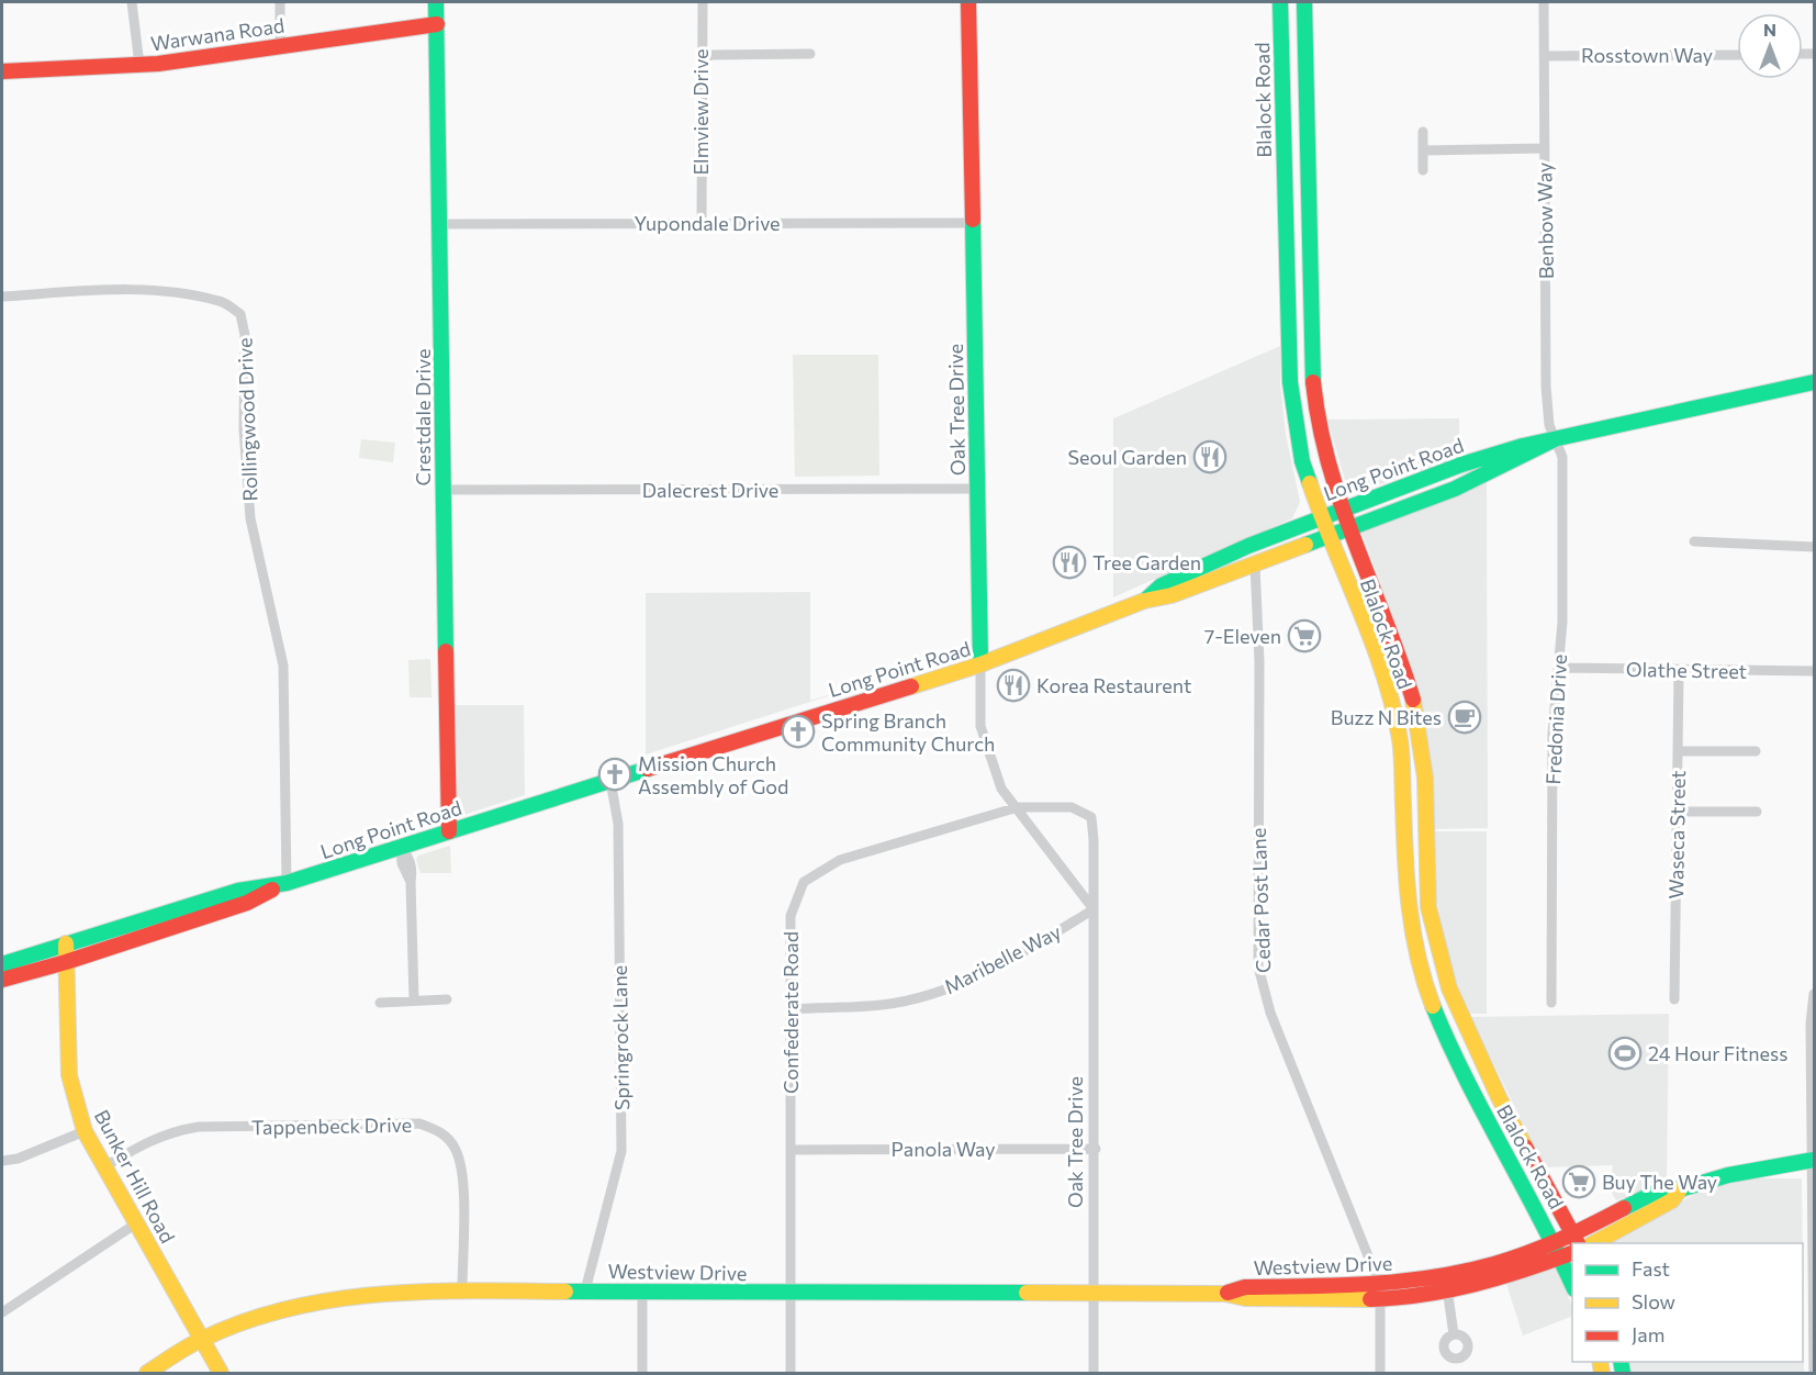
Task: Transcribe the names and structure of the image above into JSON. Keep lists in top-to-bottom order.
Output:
{
  "streets": {
    "main road": [
      "Warwana Road",
      "Blalock Road",
      "Oak Tree Drive",
      "Crestdale Drive",
      "Long Point Road",
      "Bunker Hill Road",
      "Westview Drive"
    ],
    "street": [
      "Rosstown Way",
      "Elmview Drive",
      "Benbow Way",
      "Yupondale Drive",
      "Rollingwood Drive",
      "Dalecrest Drive",
      "Olathe Street",
      "Fredonia Drive",
      "Waseca Street",
      "Cedar Post Lane",
      "Maribelle Way",
      "Confederate Road",
      "Springrock Lane",
      "Tappenbeck Drive",
      "Panola Way"
    ]
  },
  "crossings": [
    ["Warwana Road", "Crestdale Drive"],
    ["Rosstown Way", "Benbow Way"],
    ["Blalock Road", "Long Point Road"],
    ["Blalock Road", "Westview Drive"],
    ["Elmview Drive", "Yupondale Drive"],
    ["Benbow Way", "Long Point Road"],
    ["Benbow Way", "Fredonia Drive"],
    ["Yupondale Drive", "Oak Tree Drive"],
    ["Yupondale Drive", "Crestdale Drive"],
    ["Oak Tree Drive", "Long Point Road"],
    ["Oak Tree Drive", "Dalecrest Drive"],
    ["Oak Tree Drive", "Maribelle Way"],
    ["Oak Tree Drive", "Confederate Road"],
    ["Oak Tree Drive", "Panola Way"],
    ["Oak Tree Drive", "Westview Drive"],
    ["Crestdale Drive", "Long Point Road"],
    ["Crestdale Drive", "Dalecrest Drive"],
    ["Rollingwood Drive", "Long Point Road"],
    ["Long Point Road", "Fredonia Drive"],
    ["Long Point Road", "Cedar Post Lane"],
    ["Long Point Road", "Springrock Lane"],
    ["Long Point Road", "Bunker Hill Road"],
    ["Olathe Street", "Fredonia Drive"],
    ["Olathe Street", "Waseca Street"],
    ["Cedar Post Lane", "Westview Drive"],
    ["Maribelle Way", "Confederate Road"],
    ["Confederate Road", "Panola Way"],
    ["Confederate Road", "Westview Drive"],
    ["Springrock Lane", "Westview Drive"],
    ["Tappenbeck Drive", "Bunker Hill Road"],
    ["Tappenbeck Drive", "Westview Drive"],
    ["Bunker Hill Road", "Westview Drive"]
  ],
  "places": {
    "restaurant": ["Seoul Garden", "Tree Garden", "Korea Restaurent"],
    "supermarket": ["7-Eleven", "Buy The Way"],
    "cafe": ["Buzz N Bites"],
    "church": ["Spring Branch Community Church", "Mission Church Assembly of God"],
    "sports": ["24 Hour Fitness"]
  },
  "legend": ["Fast", "Slow", "Jam"],
  "north": "top"
}
